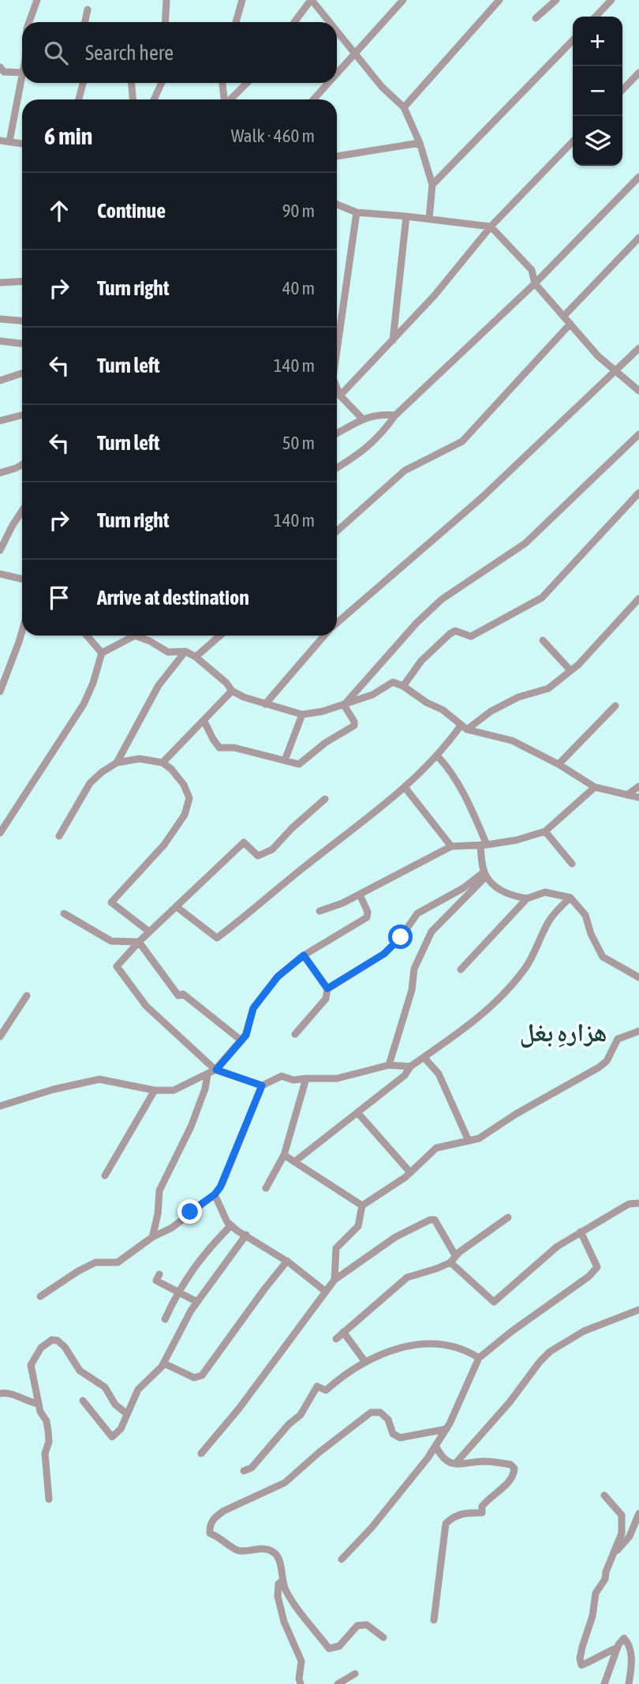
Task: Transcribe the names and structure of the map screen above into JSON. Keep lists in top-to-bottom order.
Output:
{
  "districts": ["هزارهِ بغل"],
  "page": {
    "map_buttons": ["+", "−"],
    "search": "Search here",
    "heading": ["6 min", "Walk · 460 m"],
    "list": [
      ["Continue", "90 m"],
      ["Turn right", "40 m"],
      ["Turn left", "140 m"],
      ["Turn left", "50 m"],
      ["Turn right", "140 m"],
      "Arrive at destination"
    ]
  }
}
